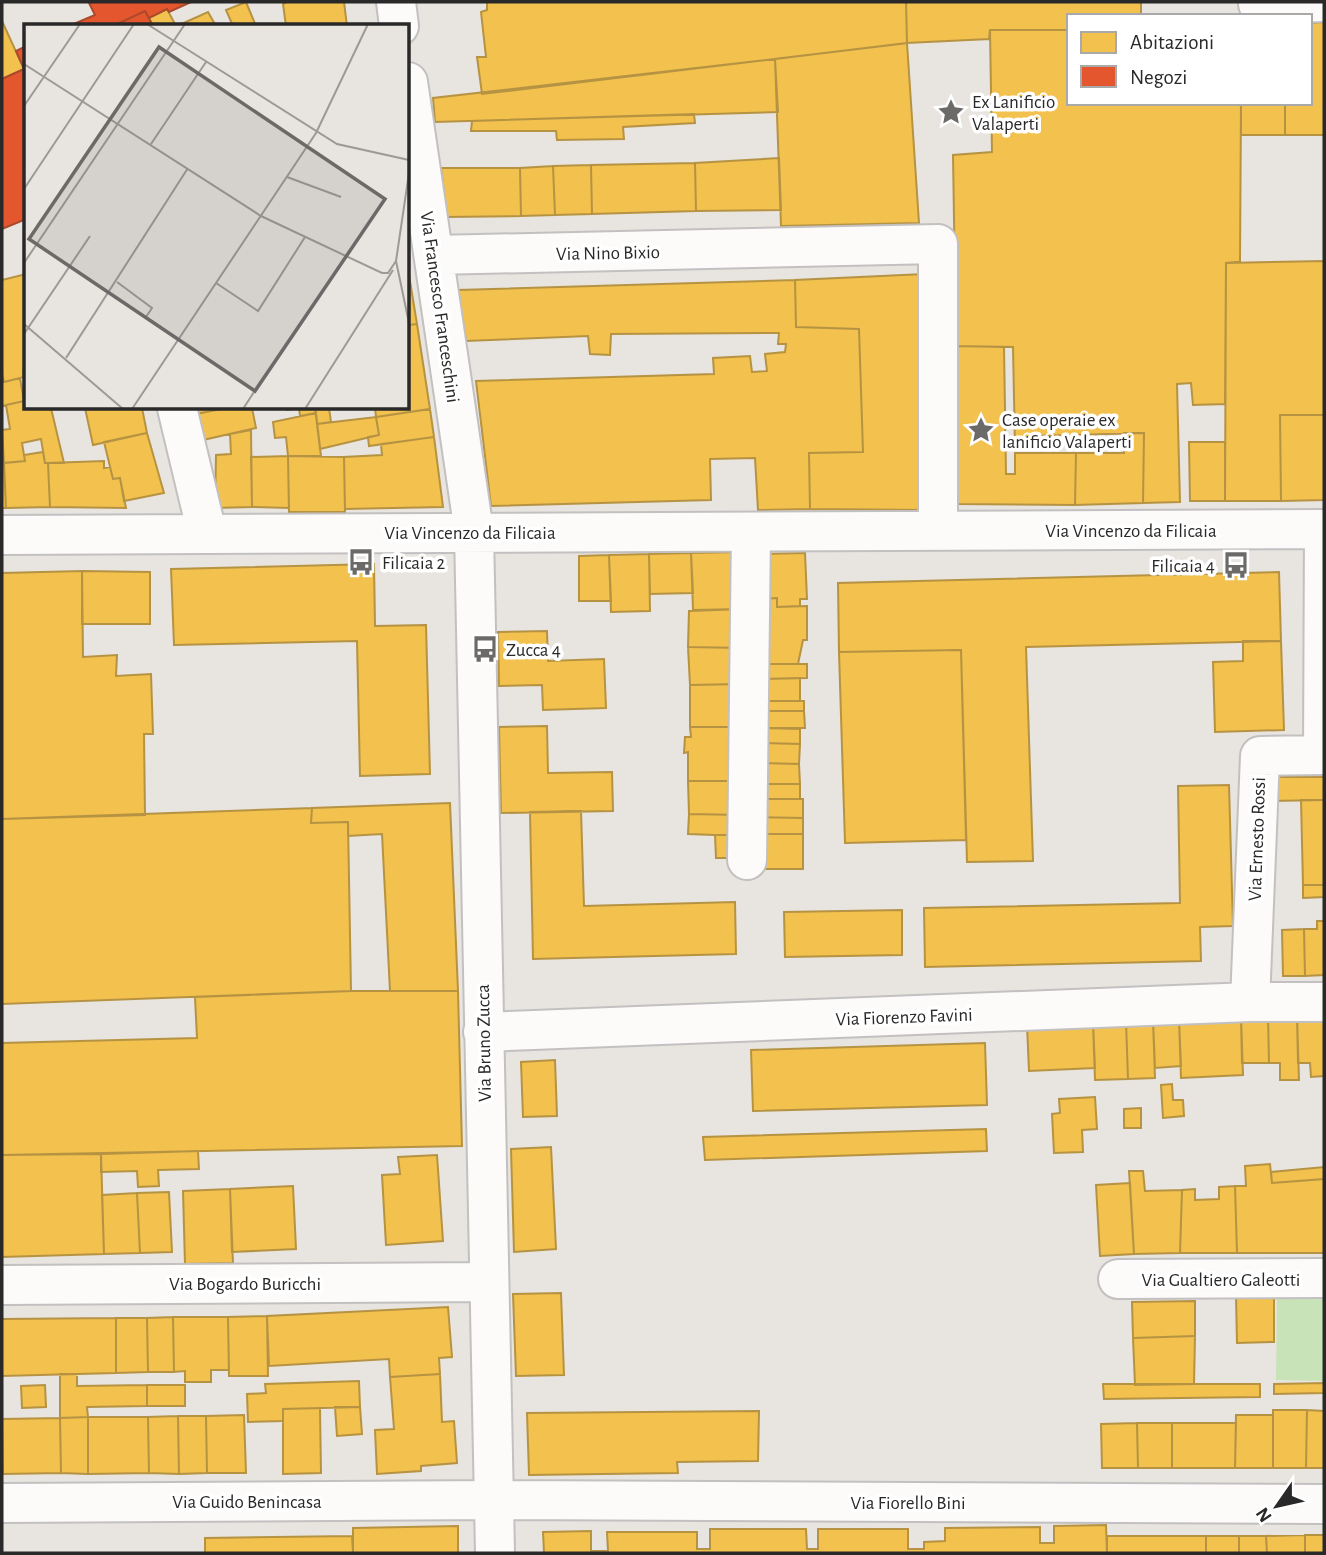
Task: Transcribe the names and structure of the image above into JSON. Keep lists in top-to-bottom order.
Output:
{
  "streets": {
    "street": [
      "Via Nino Bixio",
      "Via Francesco Franceschini",
      "Via Vincenzo da Filicaia",
      "Via Ernesto Rossi",
      "Via Fiorenzo Favini",
      "Via Bruno Zucca",
      "Via Gualtiero Galeotti",
      "Via Bogardo Buricchi",
      "Via Guido Benincasa",
      "Via Fiorello Bini"
    ]
  },
  "crossings": [
    ["Via Nino Bixio", "Via Francesco Franceschini"],
    ["Via Nino Bixio", "Via Vincenzo da Filicaia"],
    ["Via Francesco Franceschini", "Via Vincenzo da Filicaia"],
    ["Via Francesco Franceschini", "Via Bruno Zucca"],
    ["Via Vincenzo da Filicaia", "Via Ernesto Rossi"],
    ["Via Vincenzo da Filicaia", "Via Bruno Zucca"],
    ["Via Ernesto Rossi", "Via Fiorenzo Favini"],
    ["Via Fiorenzo Favini", "Via Bruno Zucca"],
    ["Via Bruno Zucca", "Via Bogardo Buricchi"],
    ["Via Bruno Zucca", "Via Guido Benincasa"],
    ["Via Bruno Zucca", "Via Fiorello Bini"],
    ["Via Guido Benincasa", "Via Fiorello Bini"]
  ],
  "places": {
    "place": ["Ex Lanificio Valaperti", "Case operaie ex lanificio Valaperti"],
    "bus stop": ["Filicaia 2", "Filicaia 4", "Zucca 4"]
  },
  "legend": ["Abitazioni", "Negozi"],
  "north": "bottom left"
}
